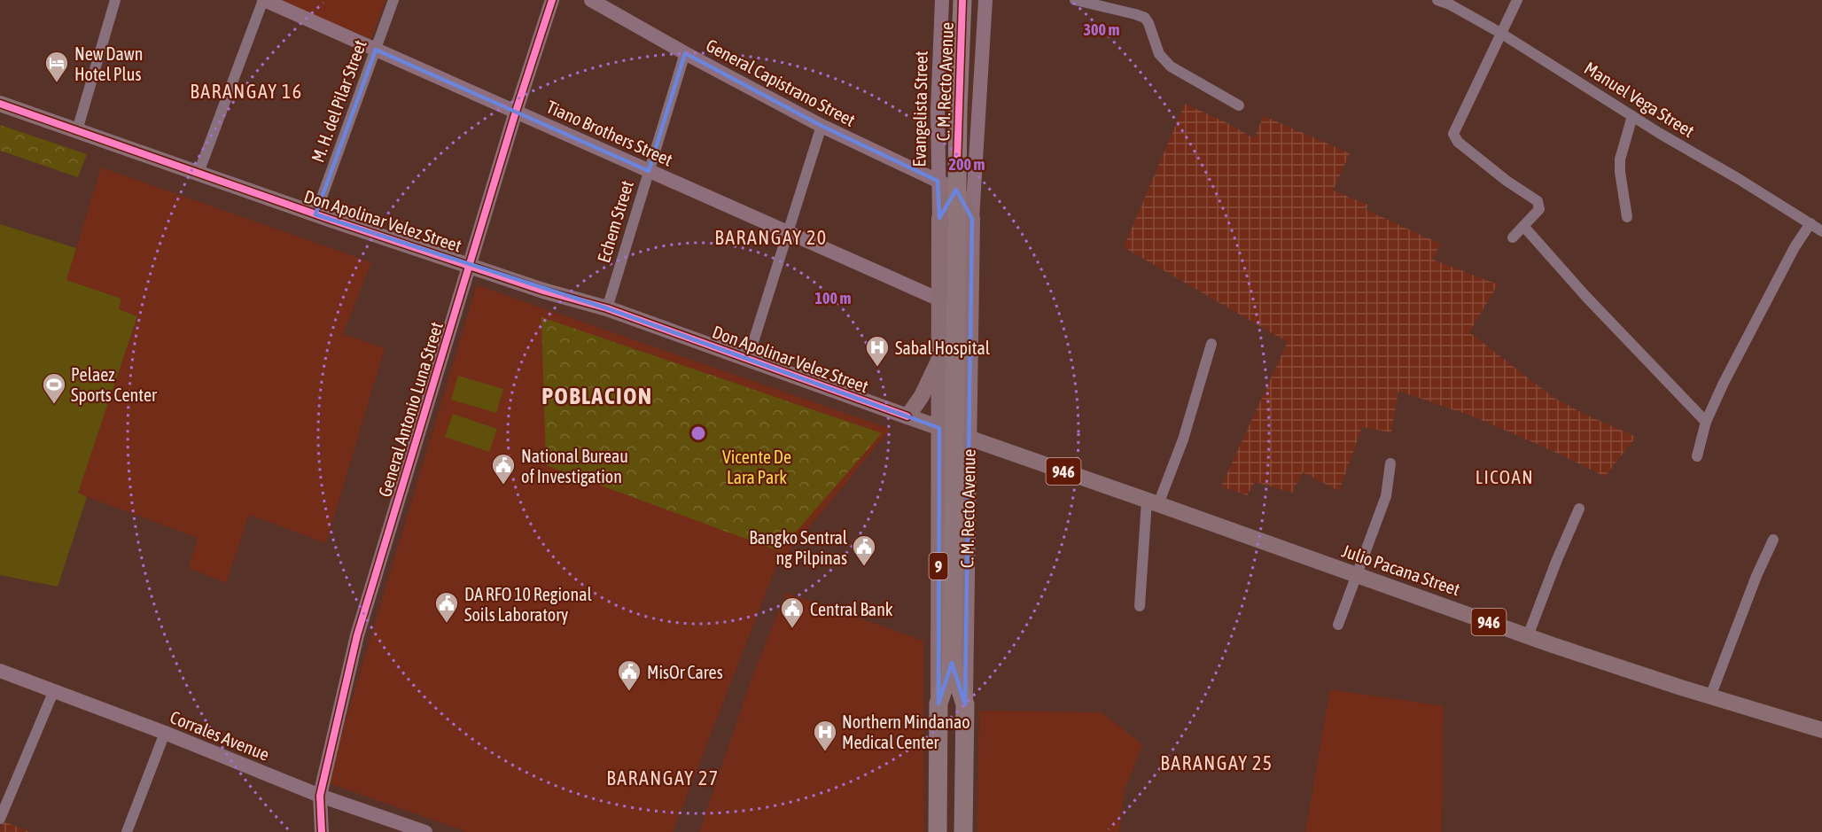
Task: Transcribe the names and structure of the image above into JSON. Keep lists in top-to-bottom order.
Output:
{
  "streets": {
    "highway": ["C. M. Recto Avenue", "9"],
    "main road": ["Don Apolinar Velez Street", "946", "Julio Pacana Street"],
    "street": [
      "General Capistrano Street",
      "Manuel Vega Street",
      "M. H. del Pilar Street",
      "Evangelista Street",
      "Tiano Brothers Street",
      "Echem Street",
      "General Antonio Luna Street",
      "Corrales Avenue"
    ]
  },
  "crossings": [
    ["C. M. Recto Avenue", "General Capistrano Street"],
    ["C. M. Recto Avenue", "Evangelista Street"],
    ["C. M. Recto Avenue", "Tiano Brothers Street"],
    ["C. M. Recto Avenue", "Don Apolinar Velez Street"],
    ["C. M. Recto Avenue", "Julio Pacana Street"],
    ["General Capistrano Street", "Evangelista Street"],
    ["General Capistrano Street", "Echem Street"],
    ["M. H. del Pilar Street", "Tiano Brothers Street"],
    ["M. H. del Pilar Street", "Don Apolinar Velez Street"],
    ["Tiano Brothers Street", "Echem Street"],
    ["Tiano Brothers Street", "General Antonio Luna Street"],
    ["Don Apolinar Velez Street", "Echem Street"],
    ["Don Apolinar Velez Street", "General Antonio Luna Street"],
    ["Don Apolinar Velez Street", "Julio Pacana Street"],
    ["General Antonio Luna Street", "Corrales Avenue"]
  ],
  "districts": [
    "BARANGAY 16",
    "BARANGAY 20",
    "POBLACION",
    "LICOAN",
    "BARANGAY 25",
    "BARANGAY 27"
  ],
  "parks": ["Vicente De Lara Park"],
  "places": {
    "hotel": ["New Dawn Hotel Plus"],
    "hospital": ["Sabal Hospital", "Northern Mindanao Medical Center"],
    "sports": ["Pelaez Sports Center"],
    "public building": [
      "National Bureau of Investigation",
      "Bangko Sentral ng Pilpinas",
      "DA RFO 10 Regional Soils Laboratory",
      "Central Bank",
      "MisOr Cares"
    ]
  },
  "rings": ["300 m", "200 m", "100 m"]
}
